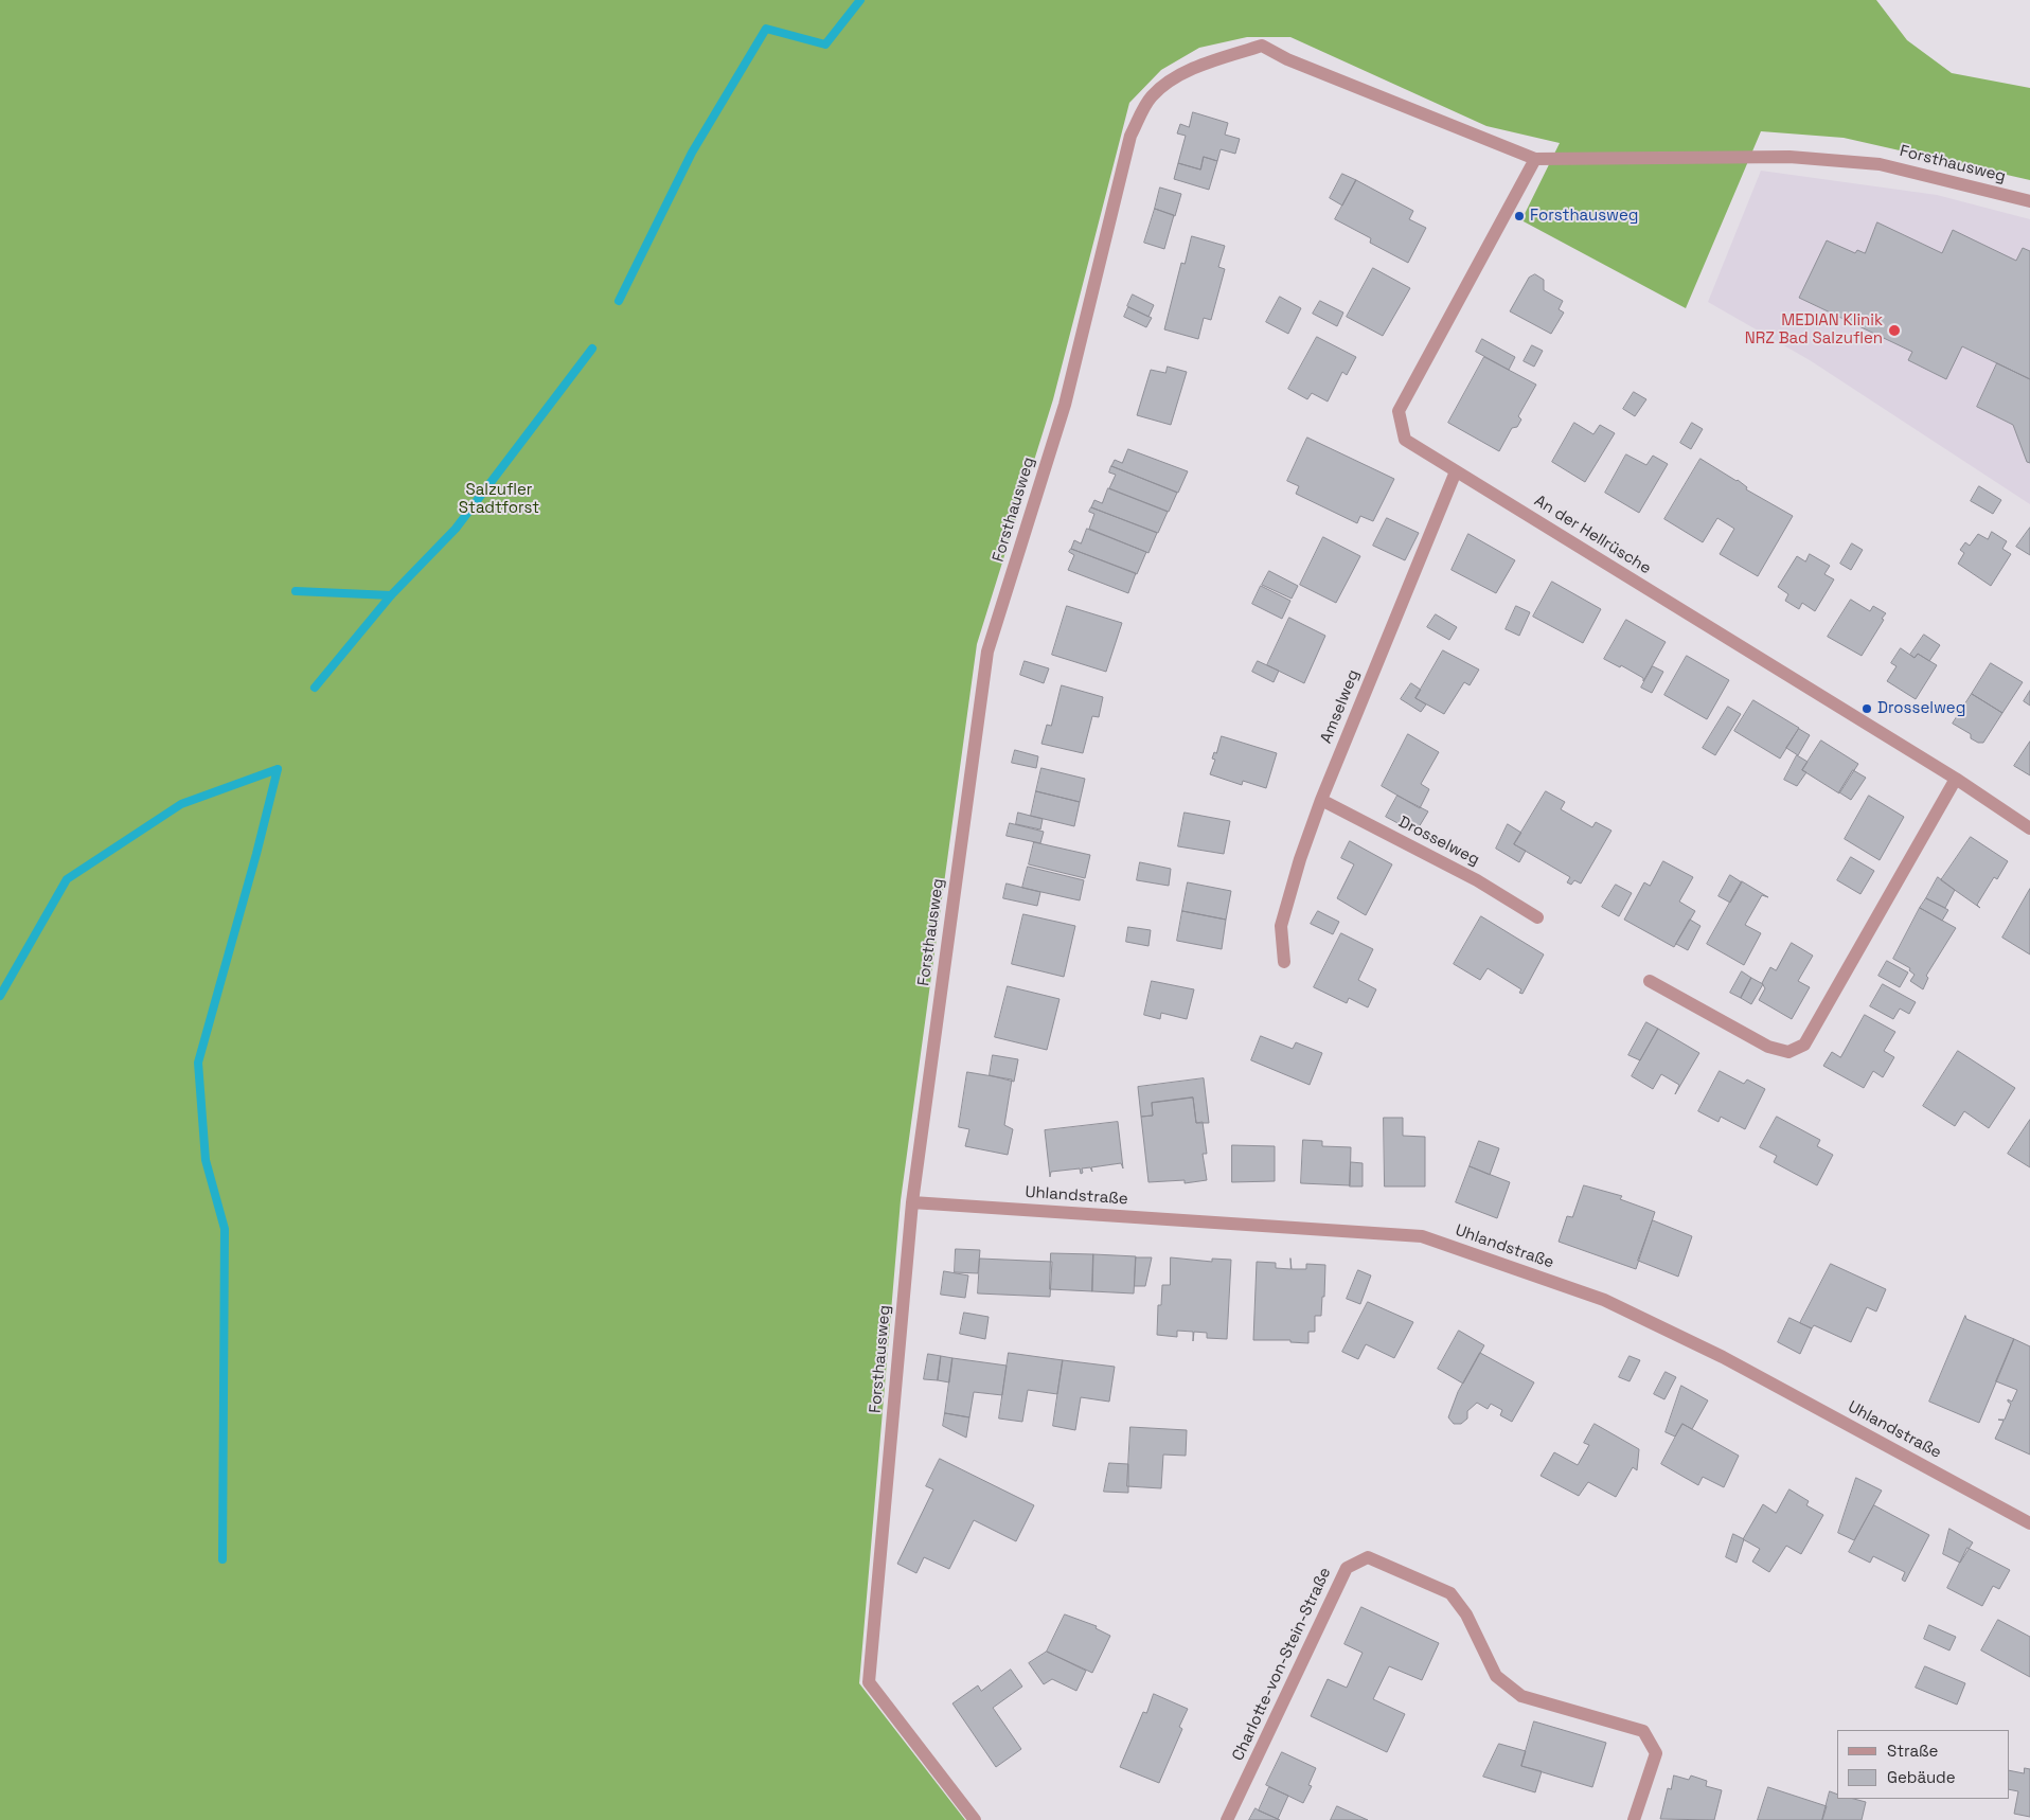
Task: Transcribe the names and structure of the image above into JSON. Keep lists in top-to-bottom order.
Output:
{
  "streets": {
    "street": [
      "Forsthausweg",
      "An der Hellrüsche",
      "Amselweg",
      "Drosselweg",
      "Uhlandstraße",
      "Charlotte-von-Stein-Straße"
    ]
  },
  "crossings": [
    ["Forsthausweg", "An der Hellrüsche"],
    ["Forsthausweg", "Uhlandstraße"],
    ["An der Hellrüsche", "Amselweg"],
    ["Amselweg", "Drosselweg"]
  ],
  "parks": ["Salzufler Stadtforst"],
  "places": ["Forsthausweg", "MEDIAN Klinik NRZ Bad Salzuflen", "Drosselweg"],
  "legend": ["Straße", "Gebäude"]
}
